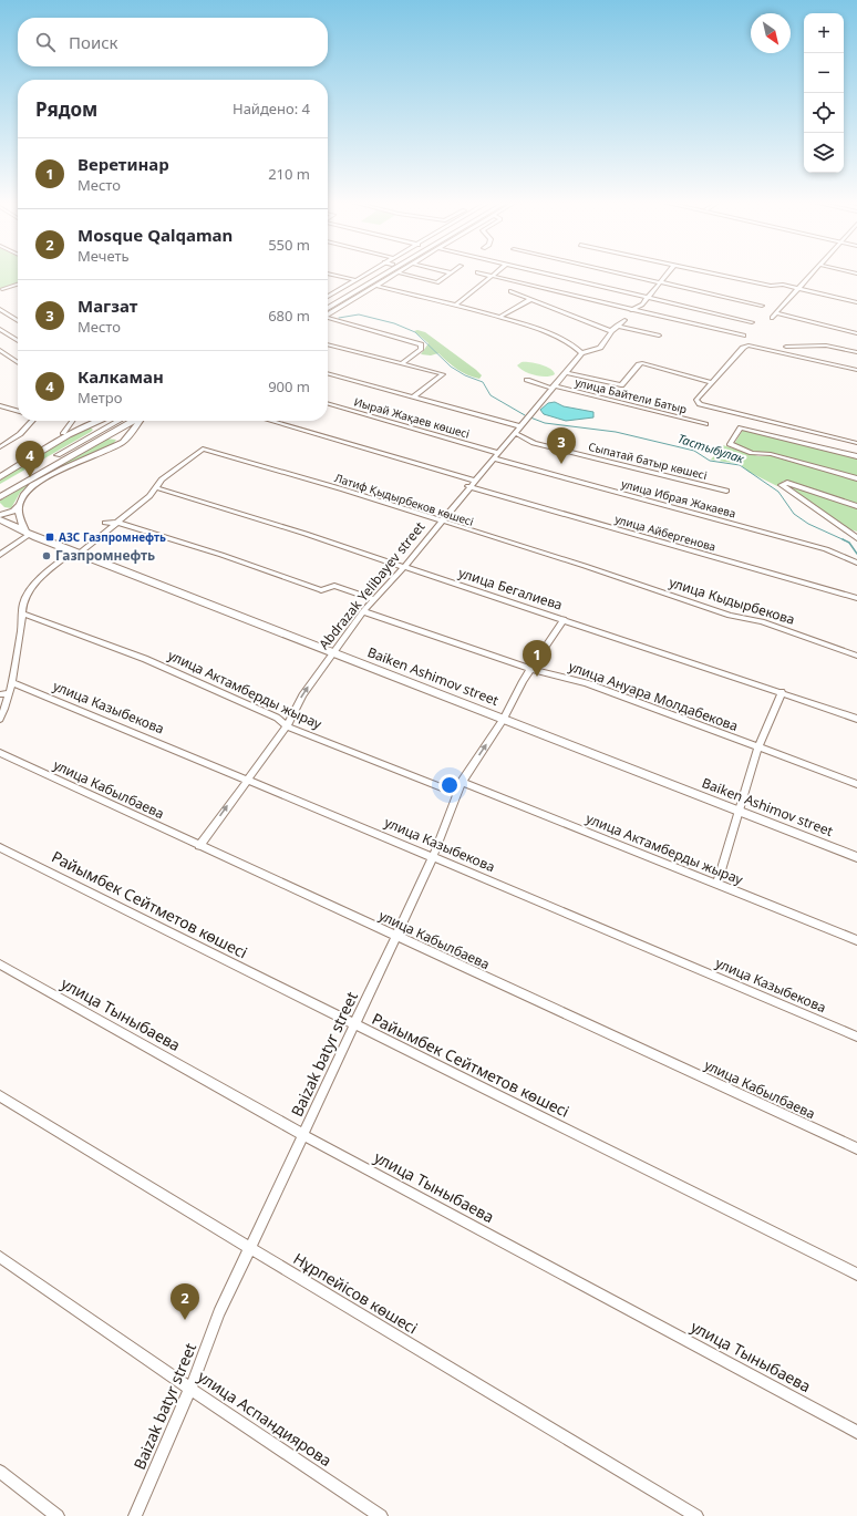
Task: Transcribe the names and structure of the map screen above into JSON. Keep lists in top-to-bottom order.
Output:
{
  "streets": {
    "main road": ["Baiken Ashimov street"],
    "street": [
      "улица Байтели Батыр",
      "Иырай Жақаев көшесі",
      "Сыпатай батыр көшесі",
      "улица Ибрая Жакаева",
      "Латиф Қыдырбеков көшесі",
      "улица Айбергенова",
      "Abdrazak Yelibayev street",
      "улица Бегалиева",
      "улица Кыдырбекова",
      "улица Актамберды жырау",
      "улица Ануара Молдабекова",
      "улица Казыбекова",
      "улица Кабылбаева",
      "Райымбек Сейтметов көшесі",
      "улица Тыныбаева",
      "Baizak batyr street",
      "Нұрпейісов көшесі",
      "улица Аспандиярова"
    ]
  },
  "crossings": [
    ["улица Байтели Батыр", "Abdrazak Yelibayev street"],
    ["Иырай Жақаев көшесі", "улица Ибрая Жакаева"],
    ["Иырай Жақаев көшесі", "Abdrazak Yelibayev street"],
    ["Сыпатай батыр көшесі", "Abdrazak Yelibayev street"],
    ["улица Ибрая Жакаева", "Abdrazak Yelibayev street"],
    ["Латиф Қыдырбеков көшесі", "Abdrazak Yelibayev street"],
    ["Латиф Қыдырбеков көшесі", "улица Бегалиева"],
    ["Латиф Қыдырбеков көшесі", "улица Кыдырбекова"],
    ["улица Айбергенова", "Abdrazak Yelibayev street"],
    ["Abdrazak Yelibayev street", "улица Бегалиева"],
    ["Abdrazak Yelibayev street", "Baiken Ashimov street"],
    ["Abdrazak Yelibayev street", "улица Актамберды жырау"],
    ["Abdrazak Yelibayev street", "улица Ануара Молдабекова"],
    ["Abdrazak Yelibayev street", "улица Казыбекова"],
    ["Abdrazak Yelibayev street", "улица Кабылбаева"],
    ["улица Бегалиева", "Baizak batyr street"],
    ["Baiken Ashimov street", "Baizak batyr street"],
    ["улица Актамберды жырау", "Baizak batyr street"],
    ["улица Ануара Молдабекова", "Baizak batyr street"],
    ["улица Казыбекова", "Baizak batyr street"],
    ["улица Кабылбаева", "Baizak batyr street"],
    ["Райымбек Сейтметов көшесі", "Baizak batyr street"],
    ["улица Тыныбаева", "Baizak batyr street"],
    ["Baizak batyr street", "Нұрпейісов көшесі"],
    ["Baizak batyr street", "улица Аспандиярова"]
  ],
  "water": ["Тастыбулак"],
  "places": {
    "transit": ["АЗС Газпромнефть"],
    "other": ["Газпромнефть"]
  },
  "north": "bottom right",
  "page": {
    "map_buttons": ["+", "−"],
    "search": "Поиск",
    "heading": ["Рядом", "Найдено: 4"],
    "list": [
      {
        "mark": "1",
        "name": "Веретинар",
        "note": "Место",
        "value": "210 m"
      },
      {
        "mark": "2",
        "name": "Mosque Qalqaman",
        "note": "Мечеть",
        "value": "550 m"
      },
      {
        "mark": "3",
        "name": "Магзат",
        "note": "Место",
        "value": "680 m"
      },
      {
        "mark": "4",
        "name": "Калкаман",
        "note": "Метро",
        "value": "900 m"
      }
    ],
    "pins": [
      "3",
      "4",
      "1",
      "2"
    ]
  }
}
